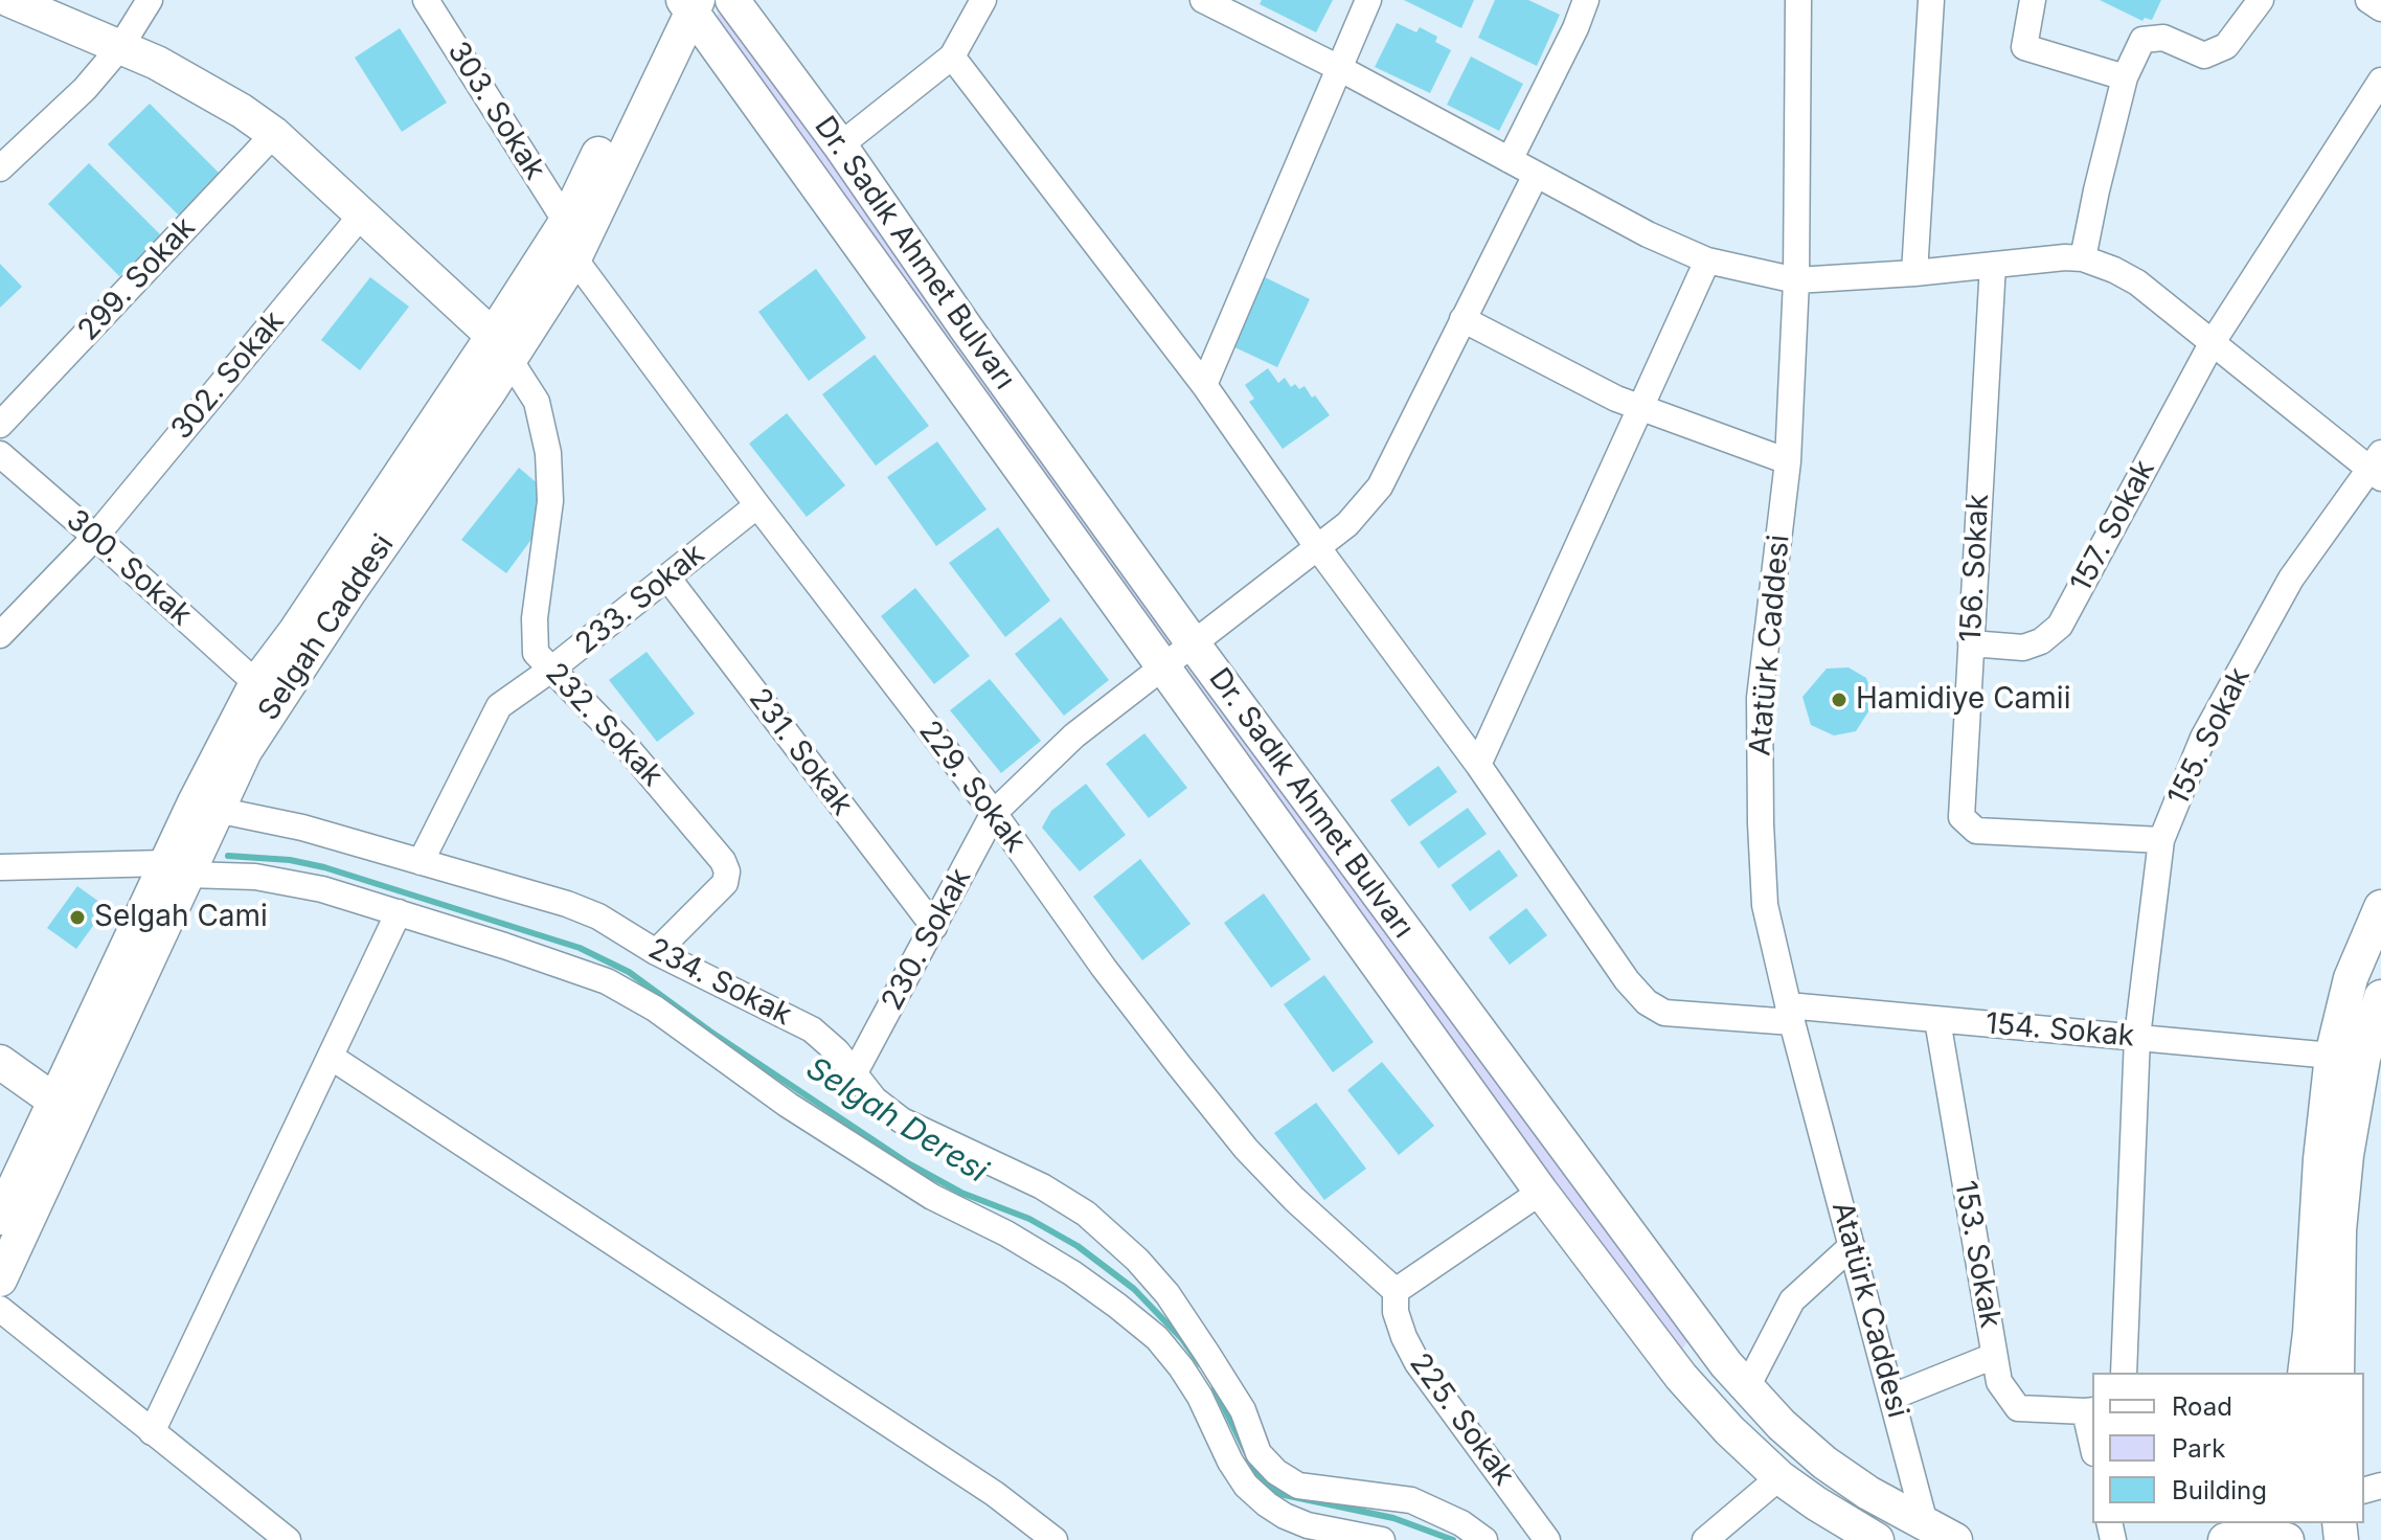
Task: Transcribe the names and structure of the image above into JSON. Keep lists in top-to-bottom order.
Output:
{
  "streets": {
    "main road": ["Dr. Sadık Ahmet Bulvarı", "Selgah Caddesi"],
    "street": [
      "303. Sokak",
      "299. Sokak",
      "302. Sokak",
      "157. Sokak",
      "300. Sokak",
      "156. Sokak",
      "233. Sokak",
      "Atatürk Caddesi",
      "232. Sokak",
      "155. Sokak",
      "231. Sokak",
      "229. Sokak",
      "230. Sokak",
      "234. Sokak",
      "154. Sokak",
      "153. Sokak",
      "225. Sokak"
    ]
  },
  "crossings": [
    ["303. Sokak", "Selgah Caddesi"],
    ["Dr. Sadık Ahmet Bulvarı", "Selgah Caddesi"],
    ["Dr. Sadık Ahmet Bulvarı", "Atatürk Caddesi"],
    ["Dr. Sadık Ahmet Bulvarı", "230. Sokak"],
    ["302. Sokak", "300. Sokak"],
    ["157. Sokak", "156. Sokak"],
    ["300. Sokak", "Selgah Caddesi"],
    ["156. Sokak", "155. Sokak"],
    ["233. Sokak", "232. Sokak"],
    ["233. Sokak", "231. Sokak"],
    ["233. Sokak", "229. Sokak"],
    ["233. Sokak", "234. Sokak"],
    ["Selgah Caddesi", "232. Sokak"],
    ["Selgah Caddesi", "229. Sokak"],
    ["Selgah Caddesi", "234. Sokak"],
    ["Atatürk Caddesi", "154. Sokak"],
    ["232. Sokak", "234. Sokak"],
    ["155. Sokak", "154. Sokak"],
    ["231. Sokak", "230. Sokak"],
    ["229. Sokak", "230. Sokak"],
    ["229. Sokak", "225. Sokak"],
    ["230. Sokak", "234. Sokak"],
    ["230. Sokak", "154. Sokak"],
    ["154. Sokak", "153. Sokak"]
  ],
  "water": ["Selgah Deresi"],
  "places": ["Hamidiye Camii", "Selgah Cami"],
  "legend": ["Road", "Park", "Building"]
}
